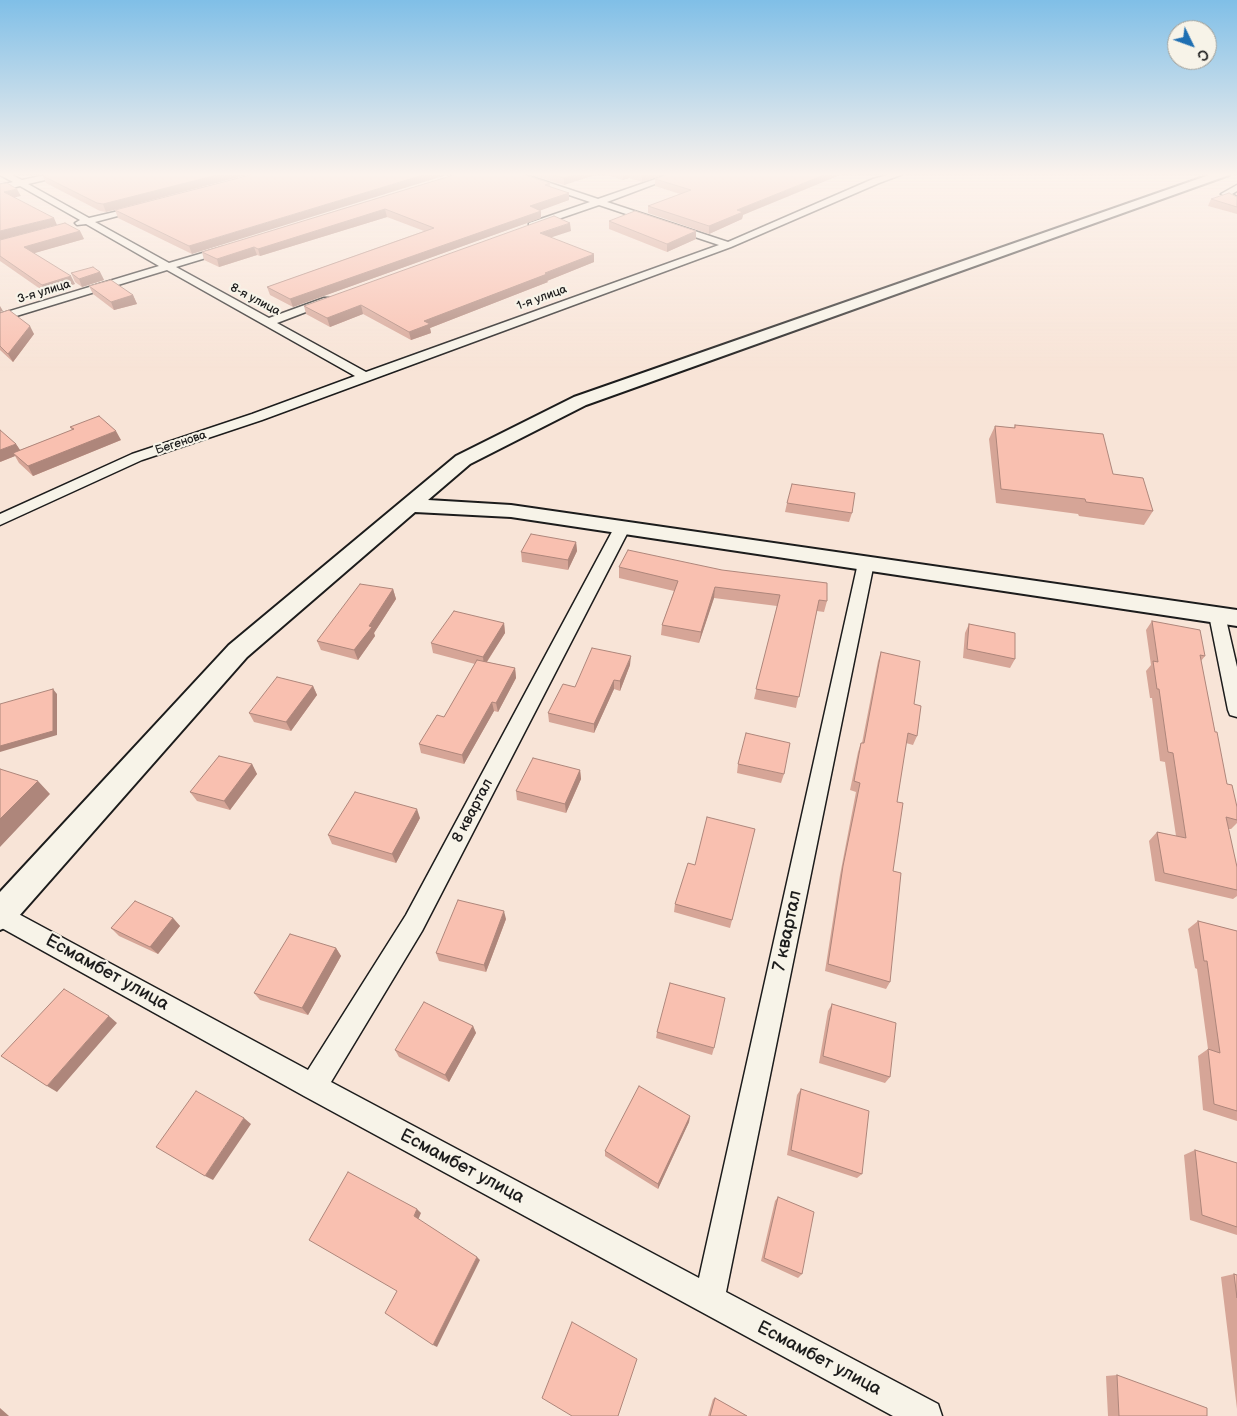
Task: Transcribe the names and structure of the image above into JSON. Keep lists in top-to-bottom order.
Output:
{
  "streets": {
    "street": [
      "3-я улица",
      "1-я улица",
      "8-я улица",
      "Бегенова",
      "8 квартал",
      "7 квартал",
      "Есмамбет улица"
    ]
  },
  "crossings": [
    ["3-я улица", "8-я улица"],
    ["1-я улица", "8-я улица"],
    ["1-я улица", "Бегенова"],
    ["8-я улица", "Бегенова"],
    ["8 квартал", "Есмамбет улица"],
    ["7 квартал", "Есмамбет улица"]
  ],
  "north": "bottom right"
}
